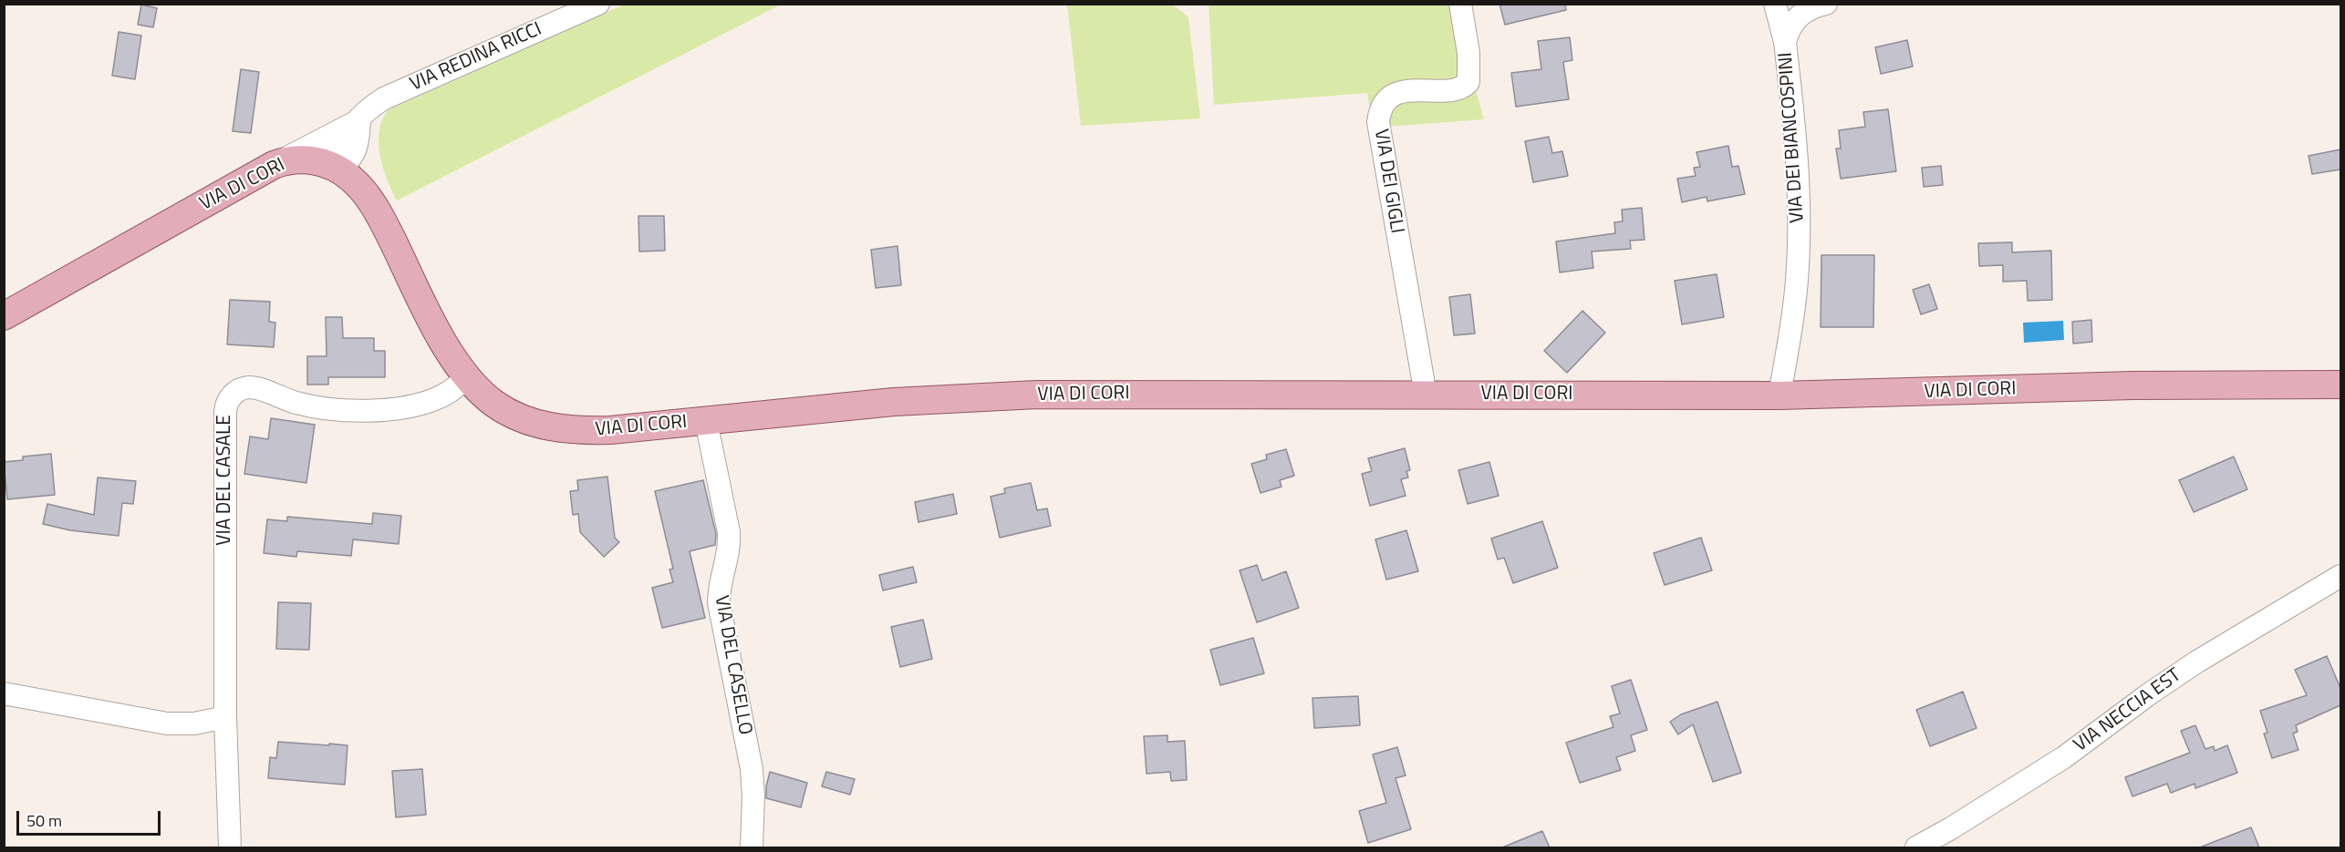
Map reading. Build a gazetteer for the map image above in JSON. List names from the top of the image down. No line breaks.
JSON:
{"streets":{"main road":["VIA DI CORI"],"street":["VIA REDINA RICCI","VIA DEI BIANCOSPINI","VIA DEI GIGLI","VIA DEL CASALE","VIA DEL CASELLO","VIA NECCIA EST"]},"crossings":[["VIA DEI BIANCOSPINI","VIA DI CORI"],["VIA DEI GIGLI","VIA DI CORI"],["VIA DI CORI","VIA DEL CASALE"],["VIA DI CORI","VIA DEL CASELLO"]],"scale_bar":"50 m"}
